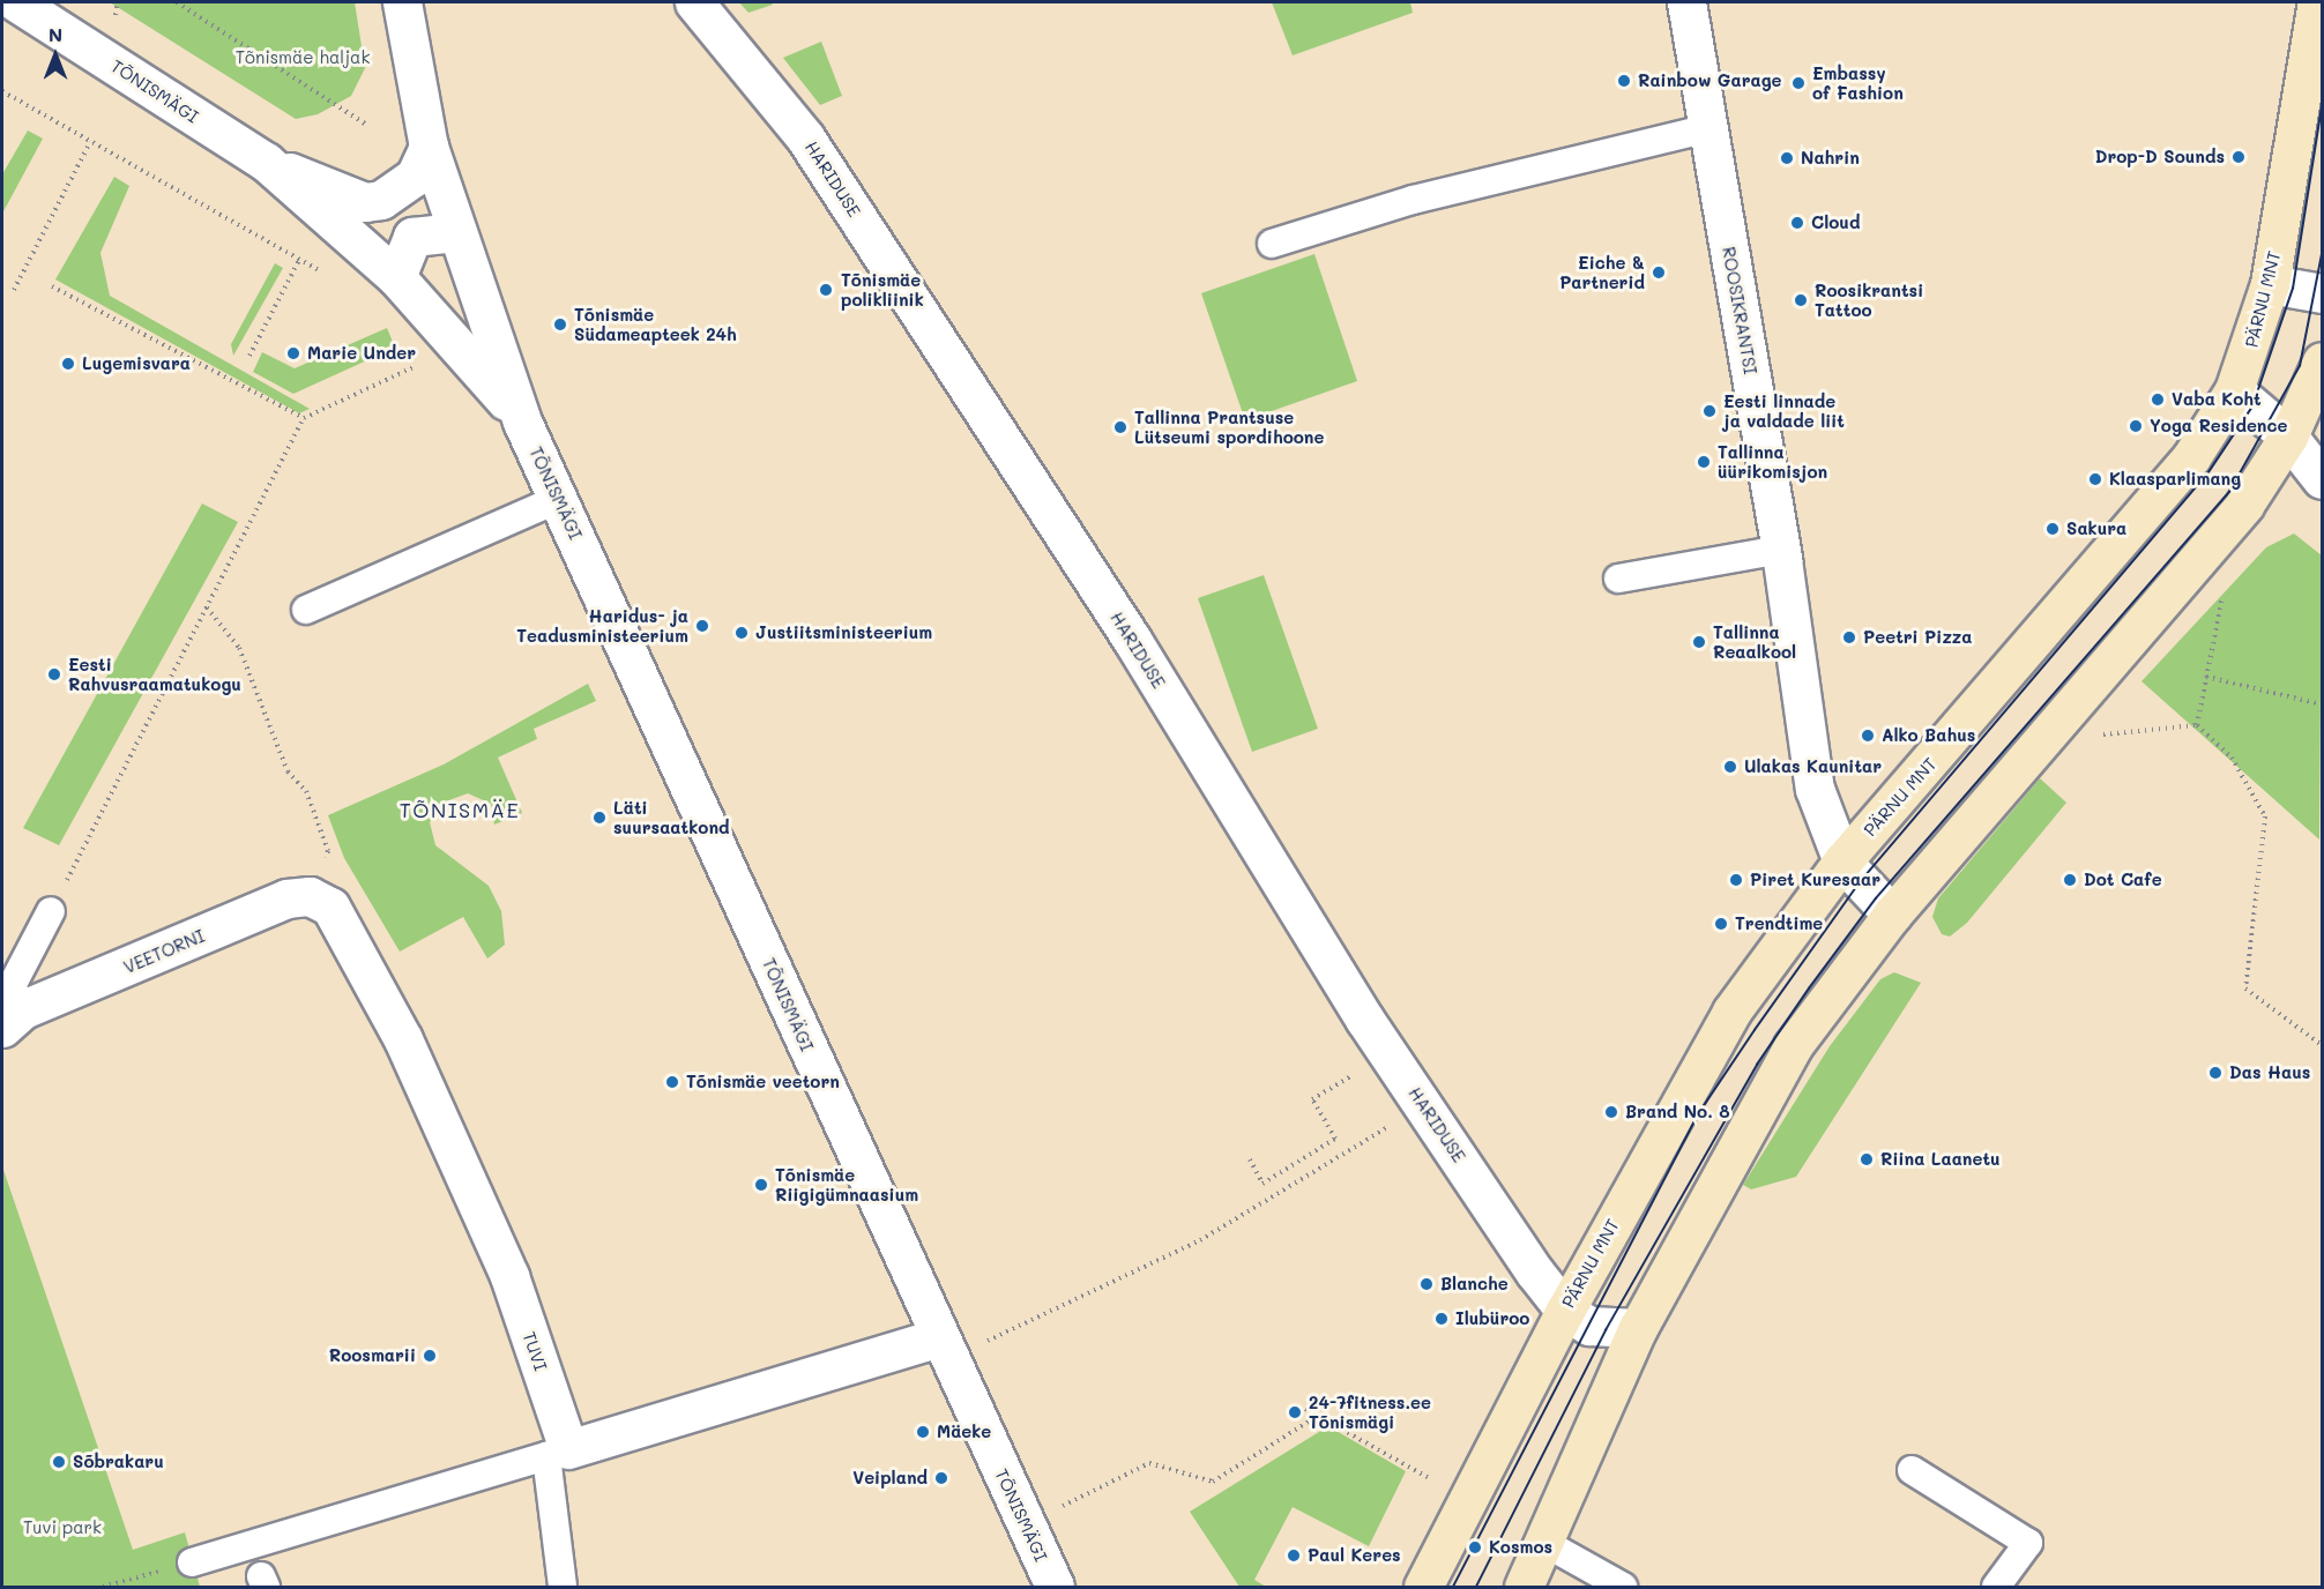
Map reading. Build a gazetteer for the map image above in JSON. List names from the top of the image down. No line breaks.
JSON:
{"streets":{"main road":["PÄRNU MNT"],"street":["TÕNISMÄGI","HARIDUSE","ROOSIKRANTSI","VEETORNI","TUVI"]},"crossings":[["HARIDUSE","PÄRNU MNT"],["PÄRNU MNT","ROOSIKRANTSI"],["VEETORNI","TUVI"]],"districts":["TÕNISMÄE"],"parks":["Tõnismäe haljak","Tuvi park"],"places":["Rainbow Garage","Embassy of Fashion","Drop-D Sounds","Nahrin","Cloud","Eiche & Partnerid","Tõnismäe polikliinik","Roosikrantsi Tattoo","Tõnismäe Südameapteek 24h","Marie Under","Lugemisvara","Vaba Koht","Eesti linnade ja valdade liit","Yoga Residence","Tallinna Prantsuse Lütseumi spordihoone","Tallinna üürikomisjon","Klaasparlimang","Sakura","Haridus- ja Teadusministeerium","Justiitsministeerium","Peetri Pizza","Tallinna Reaalkool","Eesti Rahvusraamatukogu","Alko Bahus","Ulakas Kaunitar","Läti suursaatkond","Piret Kuresaar","Dot Cafe","Trendtime","Das Haus","Tõnismäe veetorn","Brand No. 8","Riina Laanetu","Tõnismäe Riigigümnaasium","Blanche","Ilubüroo","Roosmarii","24-7fitness.ee Tõnismägi","Mäeke","Sõbrakaru","Veipland","Kosmos","Paul Keres"],"north":"top"}
